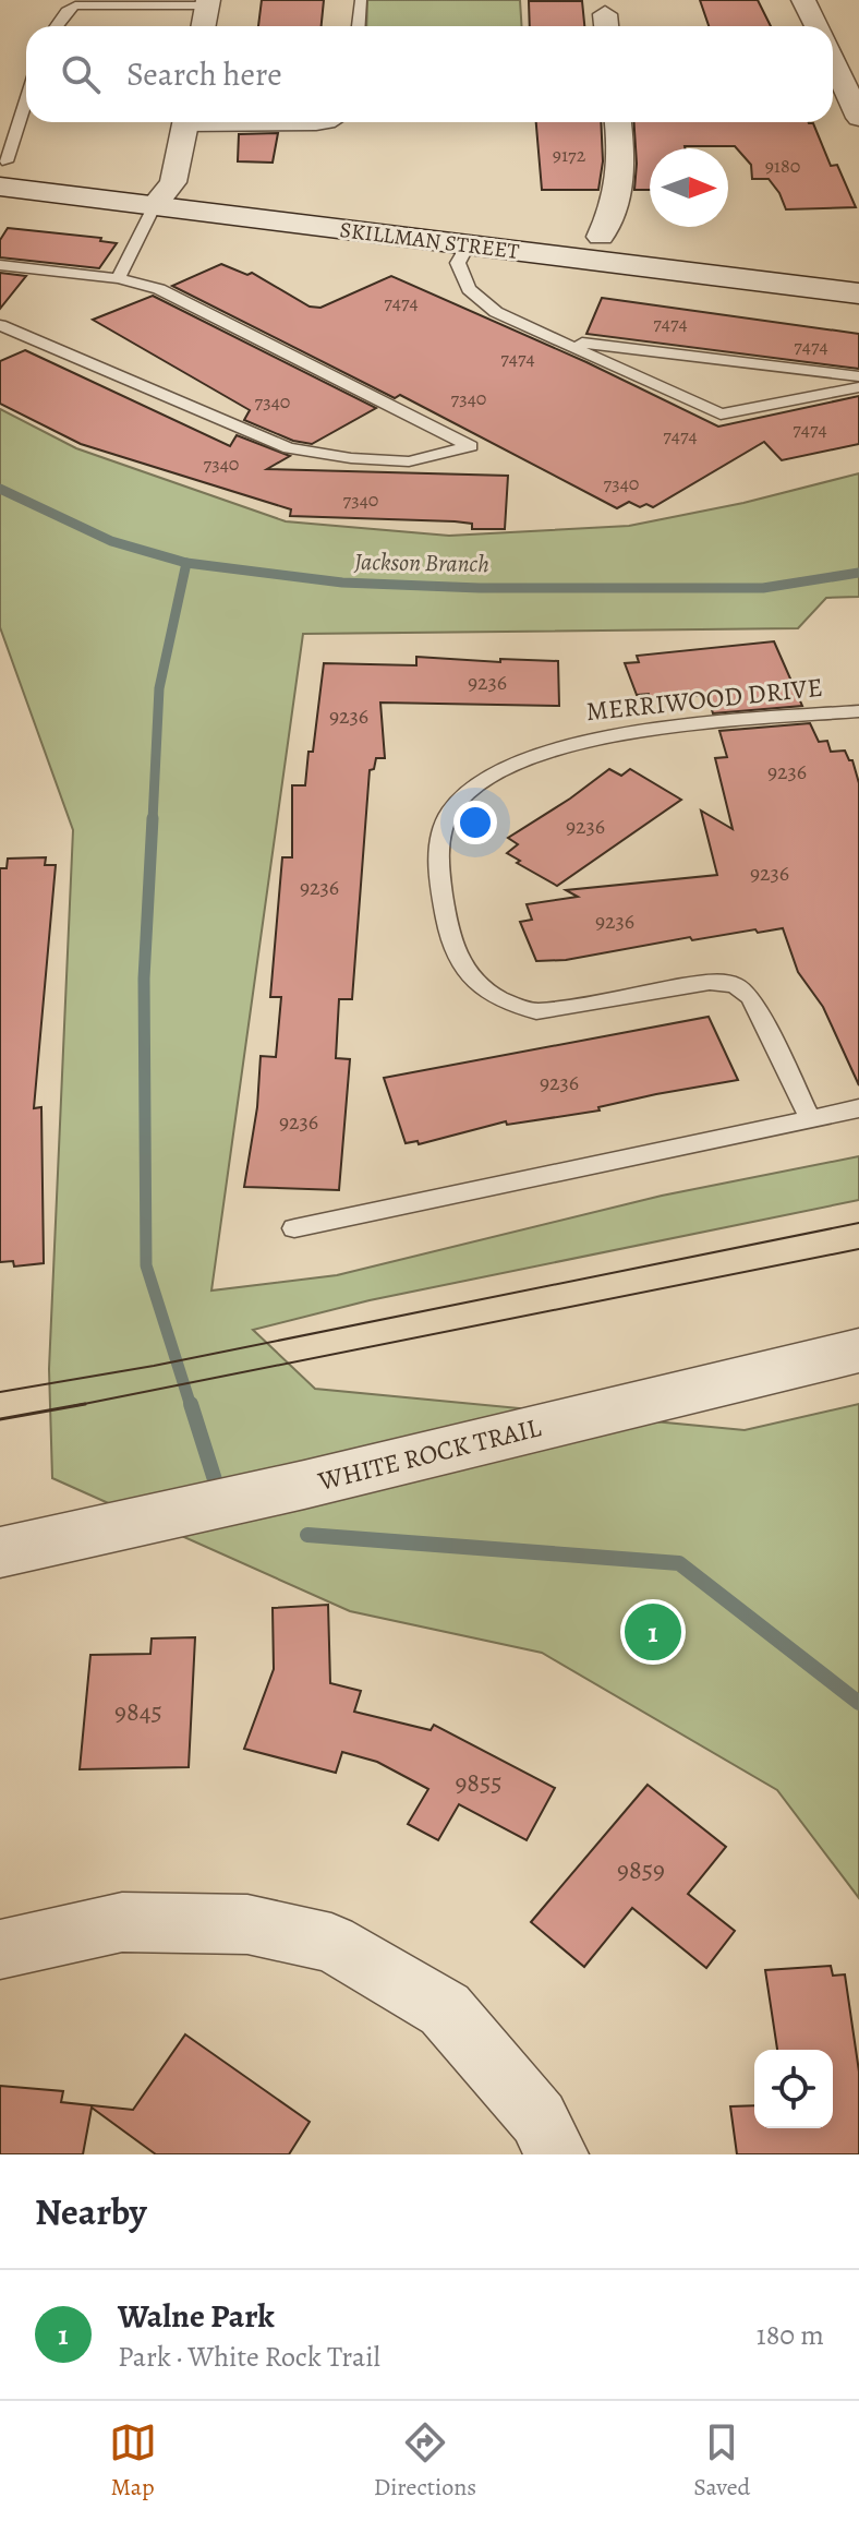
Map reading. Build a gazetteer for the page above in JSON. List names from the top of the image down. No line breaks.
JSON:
{"streets":{"main road":["SKILLMAN STREET","WHITE ROCK TRAIL"],"lane":["MERRIWOOD DRIVE"]},"water":["Jackson Branch"],"house_numbers":["9172","9180","7474","7474","7474","7474","7340","7340","7474","7474","7340","7340","7340","9236","9236","9236","9236","9236","9236","9236","9236","9236","9845","9855","9859"],"north":"right","page":{"search":"Search here","pins":"1","heading":"Nearby","list":[{"mark":"1","name":"Walne Park","note":"Park · White Rock Trail","value":"180 m"}],"nav":["Map","Directions","Saved"]}}
